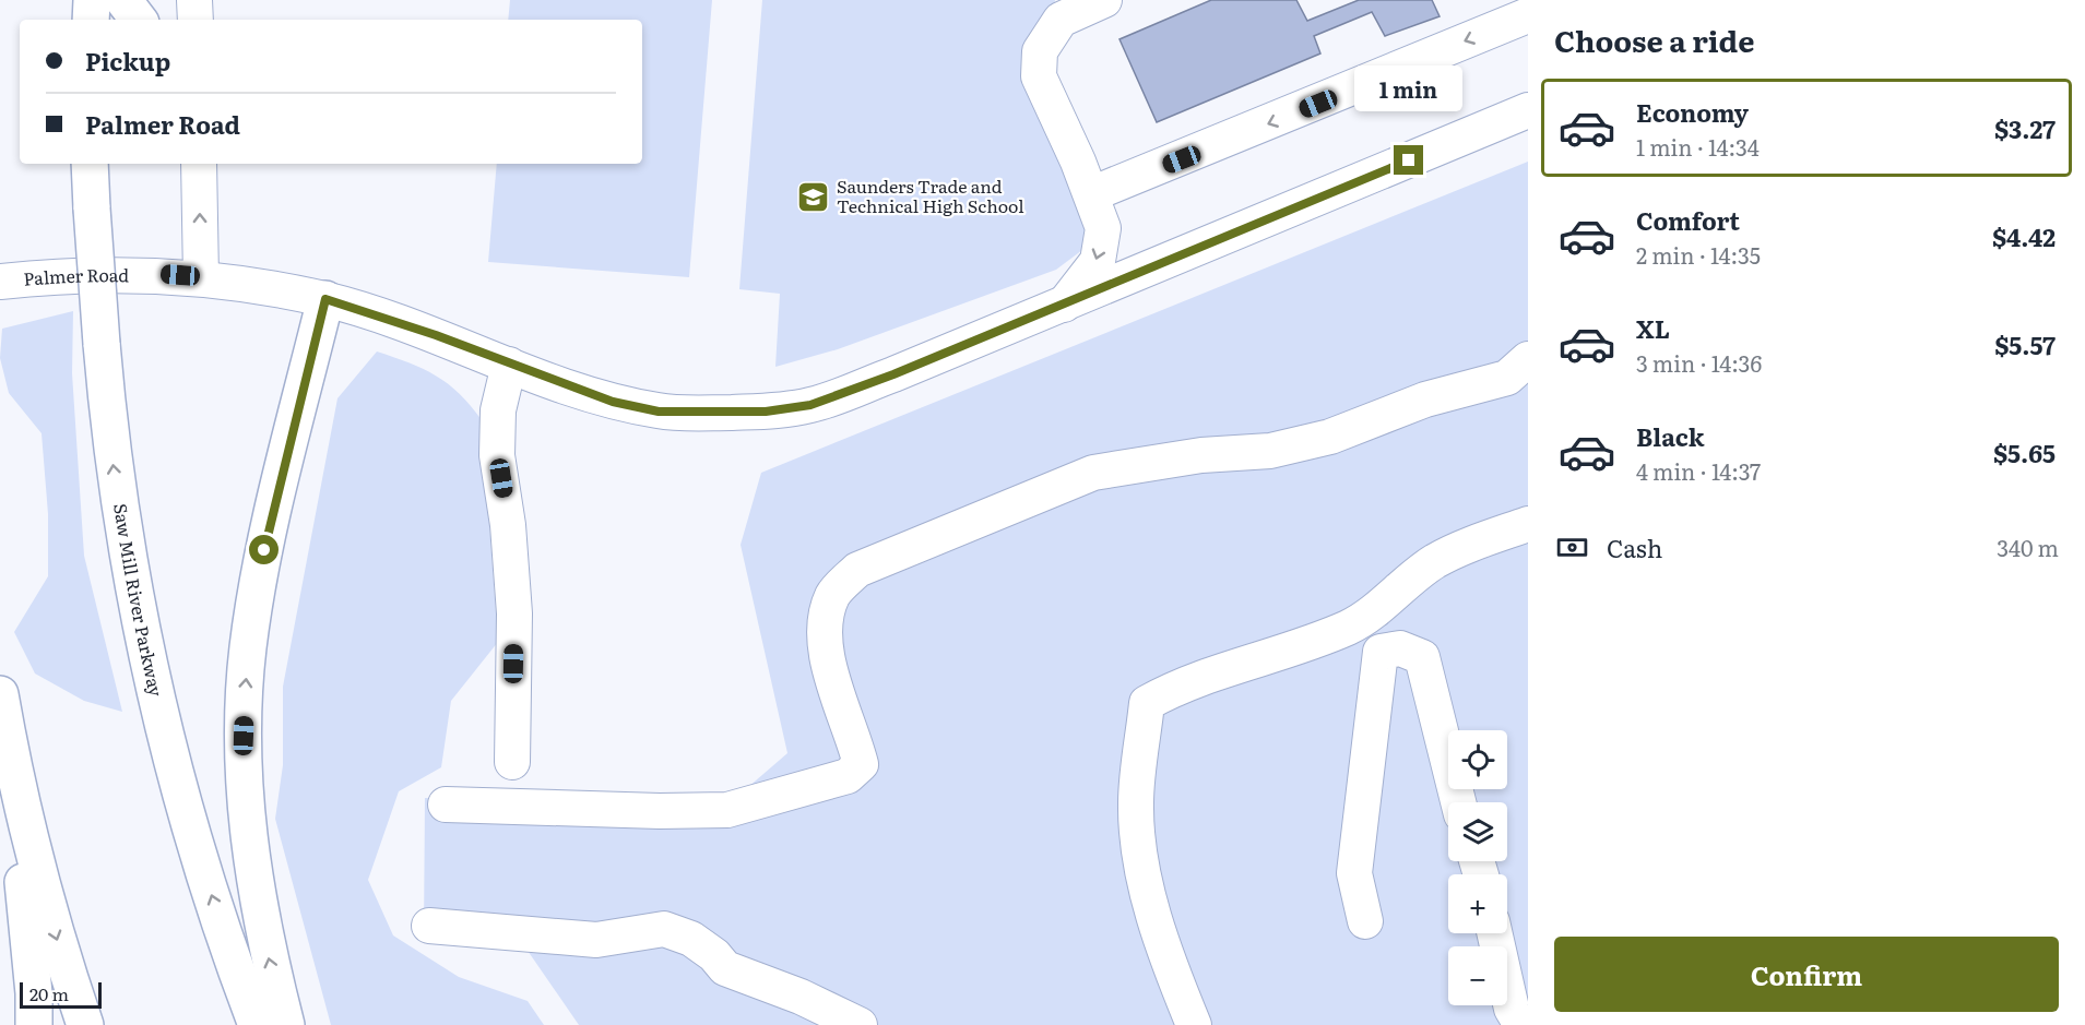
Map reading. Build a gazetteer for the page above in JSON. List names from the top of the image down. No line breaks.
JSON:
{"streets":{"highway":["Saw Mill River Parkway"],"street":["Palmer Road"]},"places":{"school or university":["Saunders Trade and Technical High School"]},"scale_bar":"20 m","page":{"heading":"Choose a ride","banner":["Pickup","Palmer Road"],"bubble":"1 min","list":[{"name":"Economy","note":"1 min · 14:34","value":"$3.27"},{"name":"Comfort","note":"2 min · 14:35","value":"$4.42"},{"name":"XL","note":"3 min · 14:36","value":"$5.57"},{"name":"Black","note":"4 min · 14:37","value":"$5.65"}],"pay":["Cash","340 m"],"map_buttons":["+","−"],"buttons":"Confirm","scale":"20 m"}}
